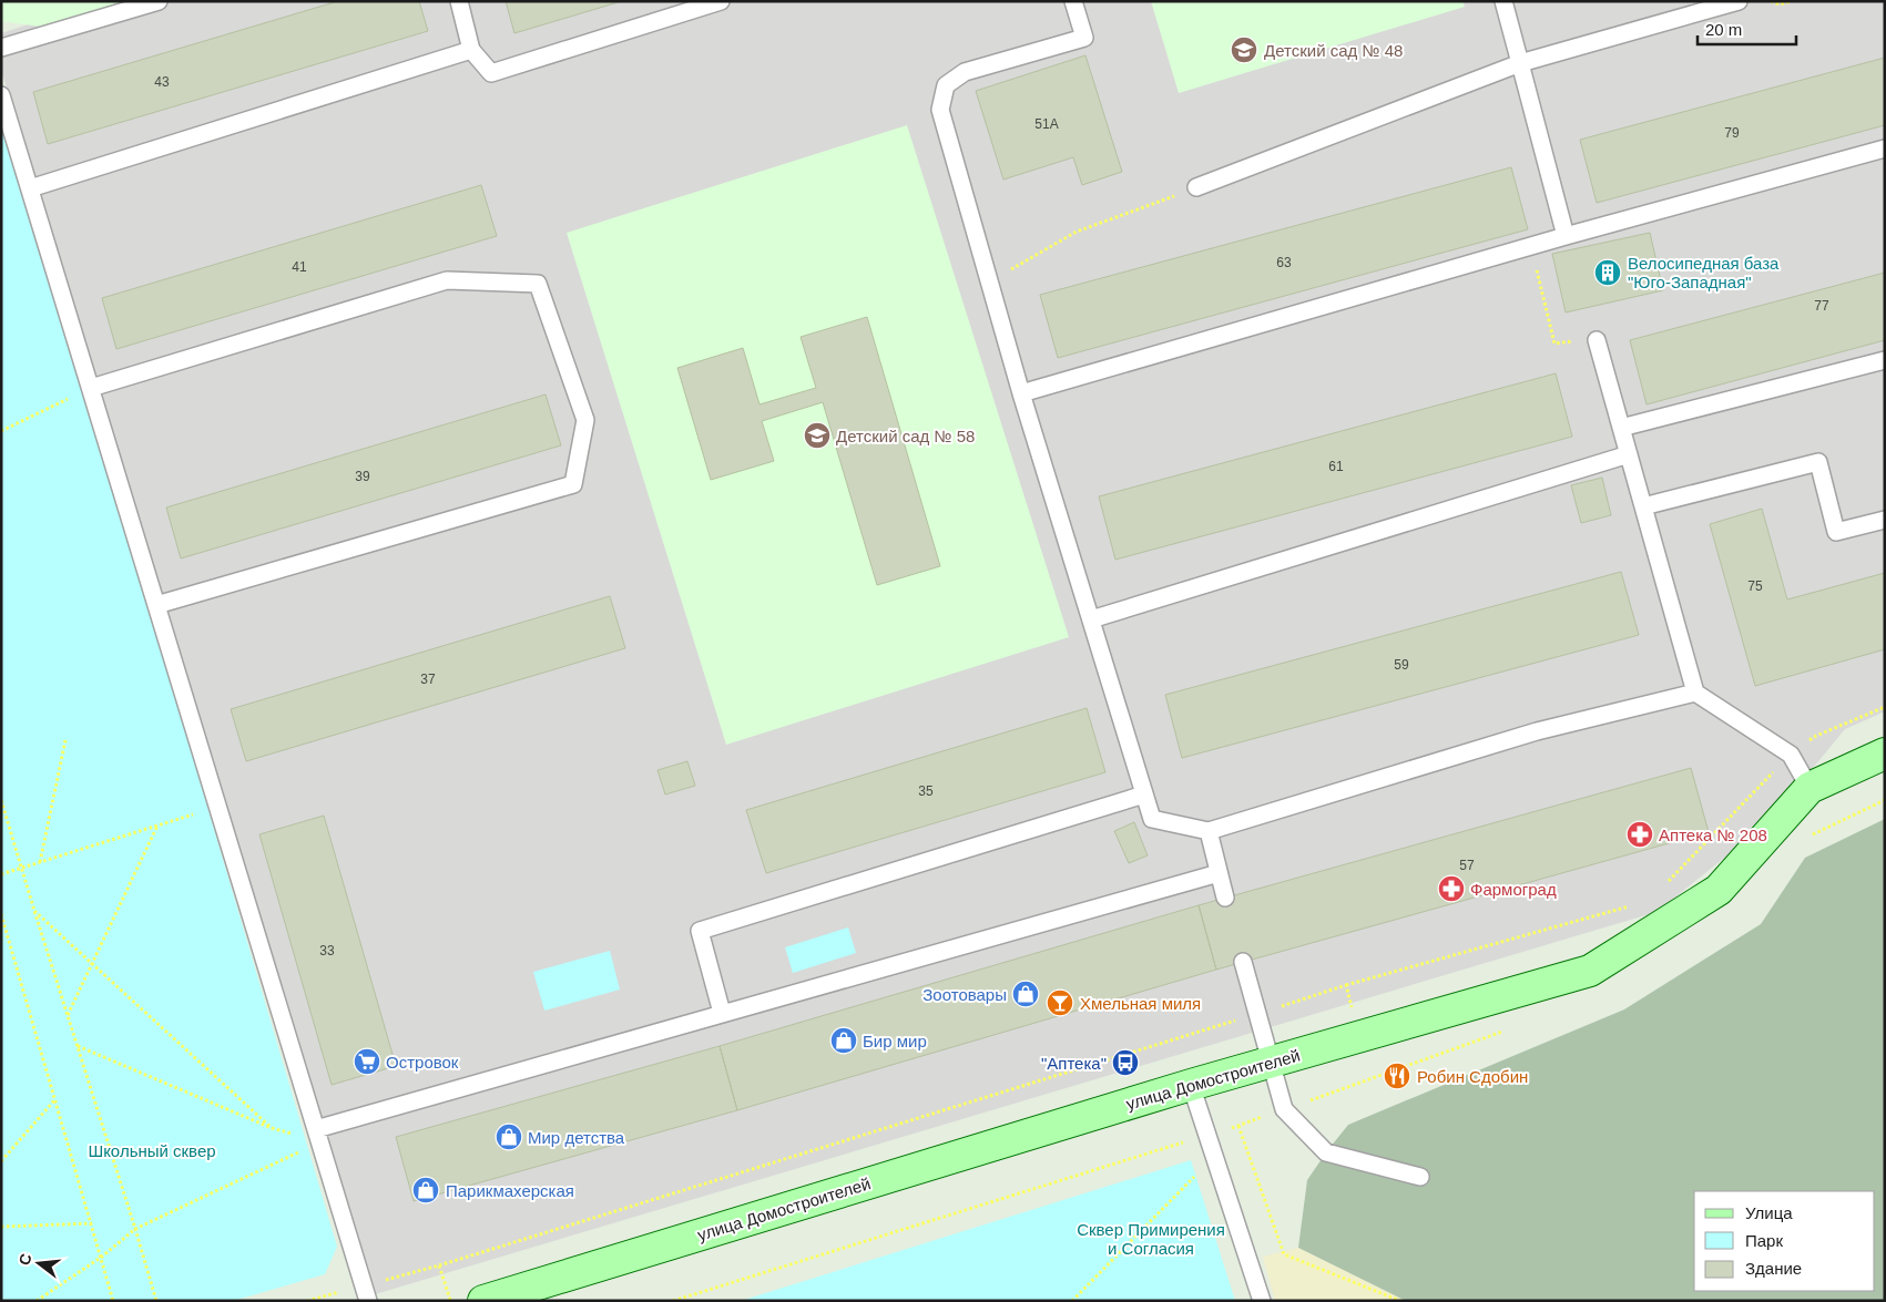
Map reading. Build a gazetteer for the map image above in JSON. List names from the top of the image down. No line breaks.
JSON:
{"streets":{"street":["улица Домостроителей"]},"parks":["Школьный сквер","Сквер Примирения и Согласия"],"places":{"school or university":["Детский сад № 48","Детский сад № 58"],"building":["Велосипедная база \"Юго-Западная\""],"pharmacy":["Аптека № 208","Фармоград"],"shop":["Зоотовары","Бир мир","Мир детства","Парикмахерская"],"bar":["Хмельная миля"],"supermarket":["Островок"],"bus stop":["\"Аптека\""],"restaurant":["Робин Сдобин"]},"house_numbers":["43","51А","79","63","41","77","61","39","75","59","37","35","57","33"],"legend":["Улица","Парк","Здание"],"scale_bar":"20 m","north":"left"}
